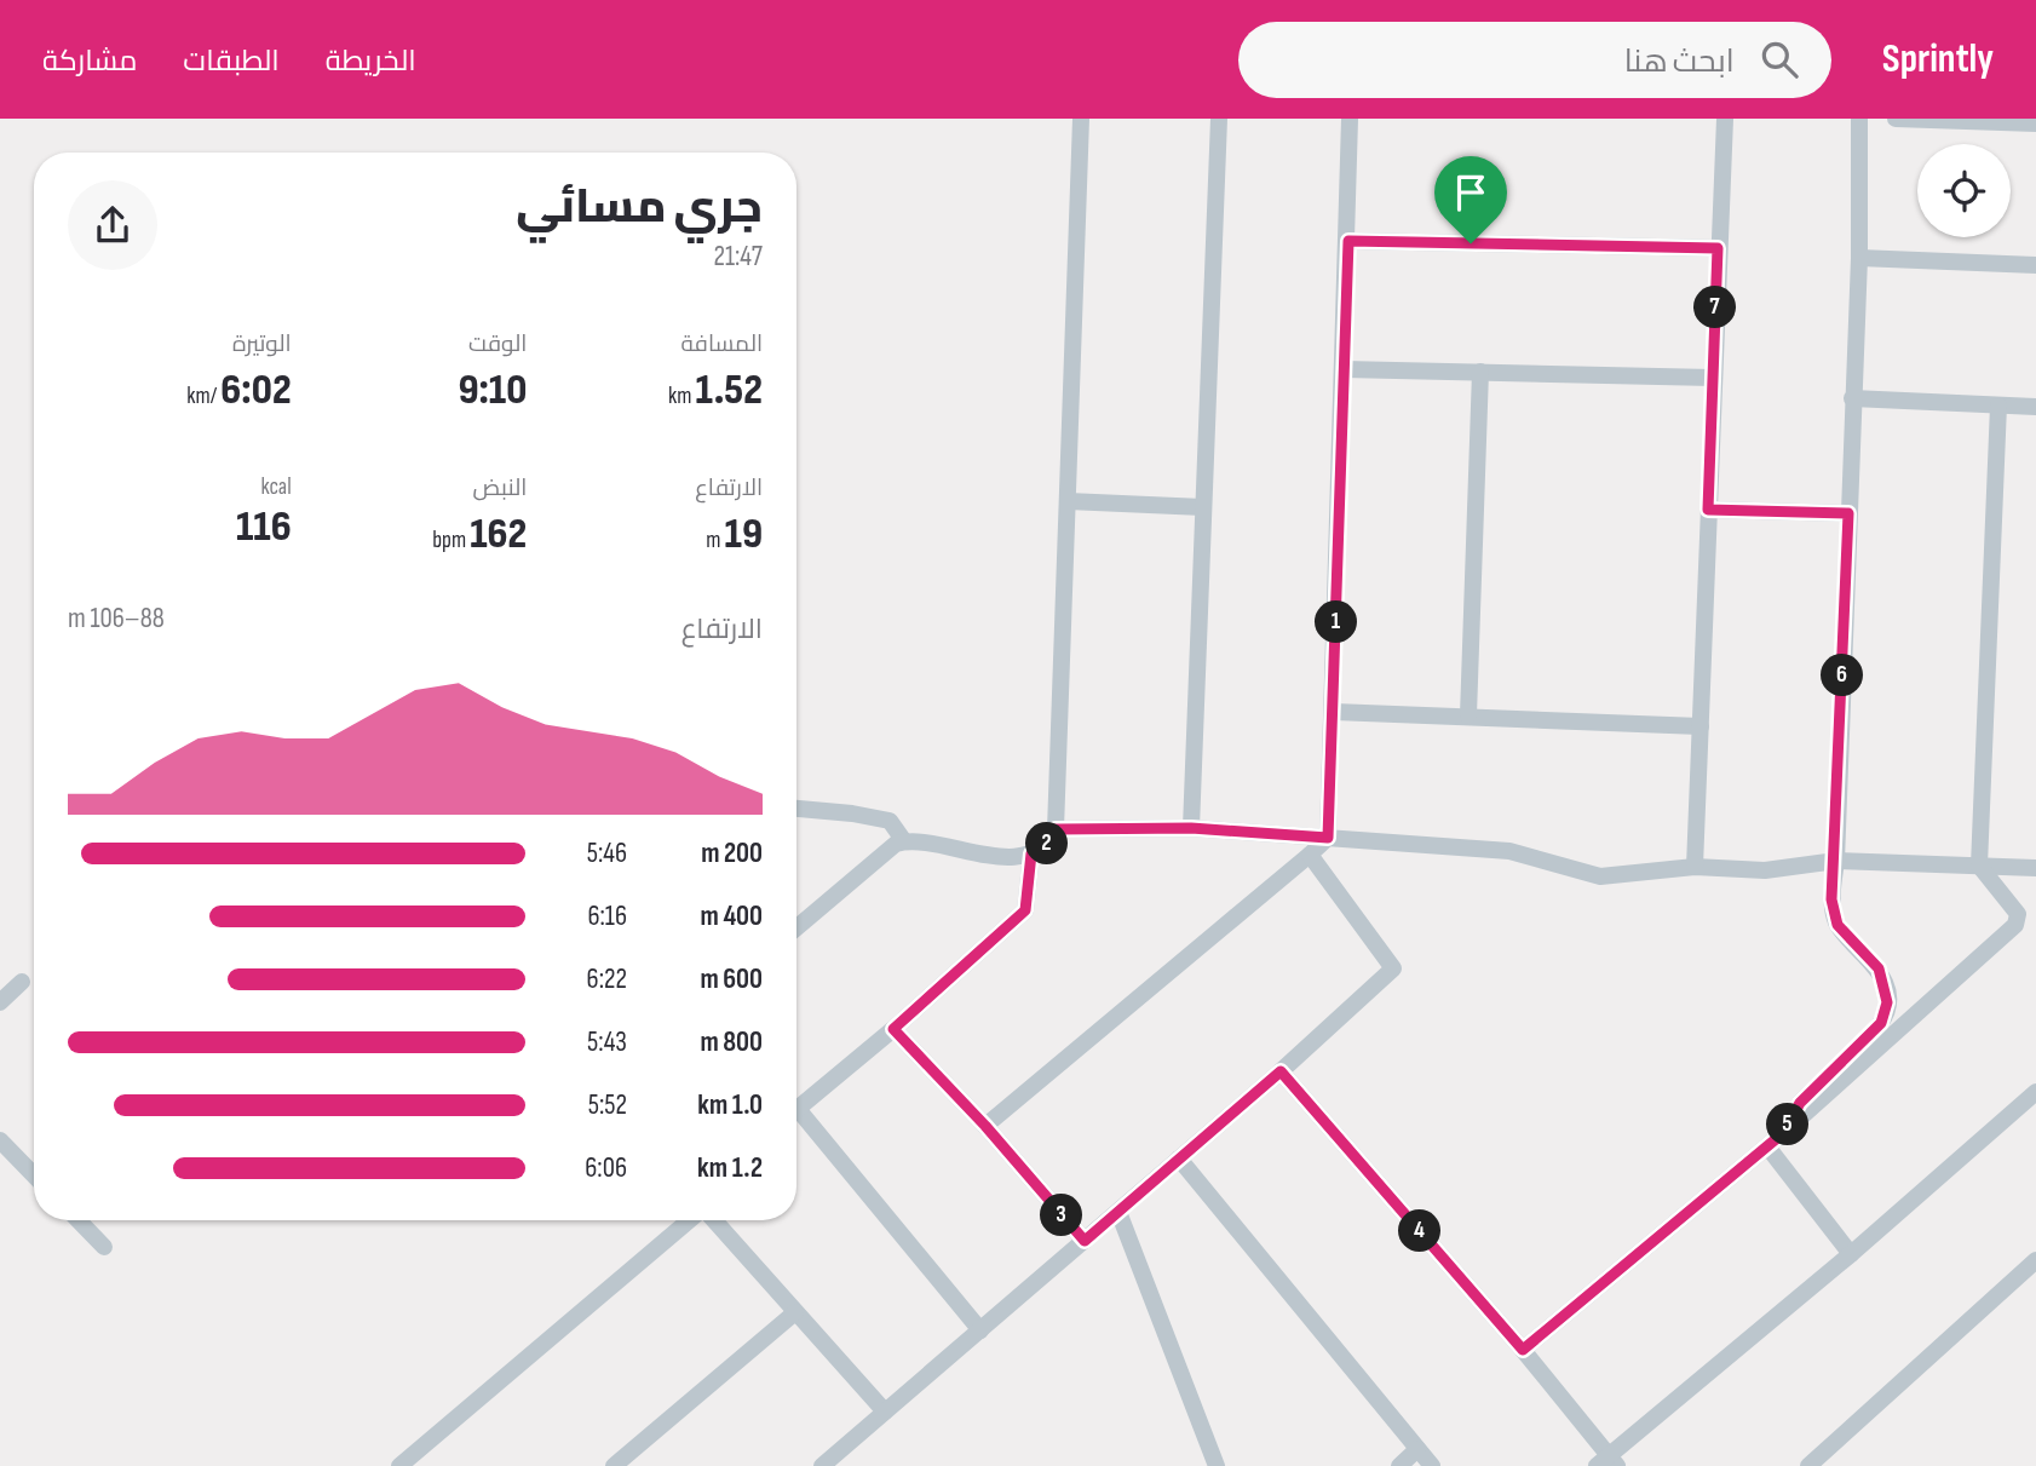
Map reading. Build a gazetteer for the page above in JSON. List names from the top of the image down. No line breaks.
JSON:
{"page":{"header":"Sprintly","search":"ابحث هنا","nav":["الخريطة","الطبقات","مشاركة"],"heading":["جري مسائي","21:47"],"pins":["7","1","6","2","5","3","4"],"stats":[["المسافة","1.52 km"],["الوقت","9:10"],["الوتيرة","6:02 /km"],["الارتفاع","19 m"],["النبض","162 bpm"],["kcal","116"]],"chart":["الارتفاع","88–106 m"],"list":[{"name":"200 m","note":"5:46"},{"name":"400 m","note":"6:16"},{"name":"600 m","note":"6:22"},{"name":"800 m","note":"5:43"},{"name":"1.0 km","note":"5:52"},{"name":"1.2 km","note":"6:06"}]}}
